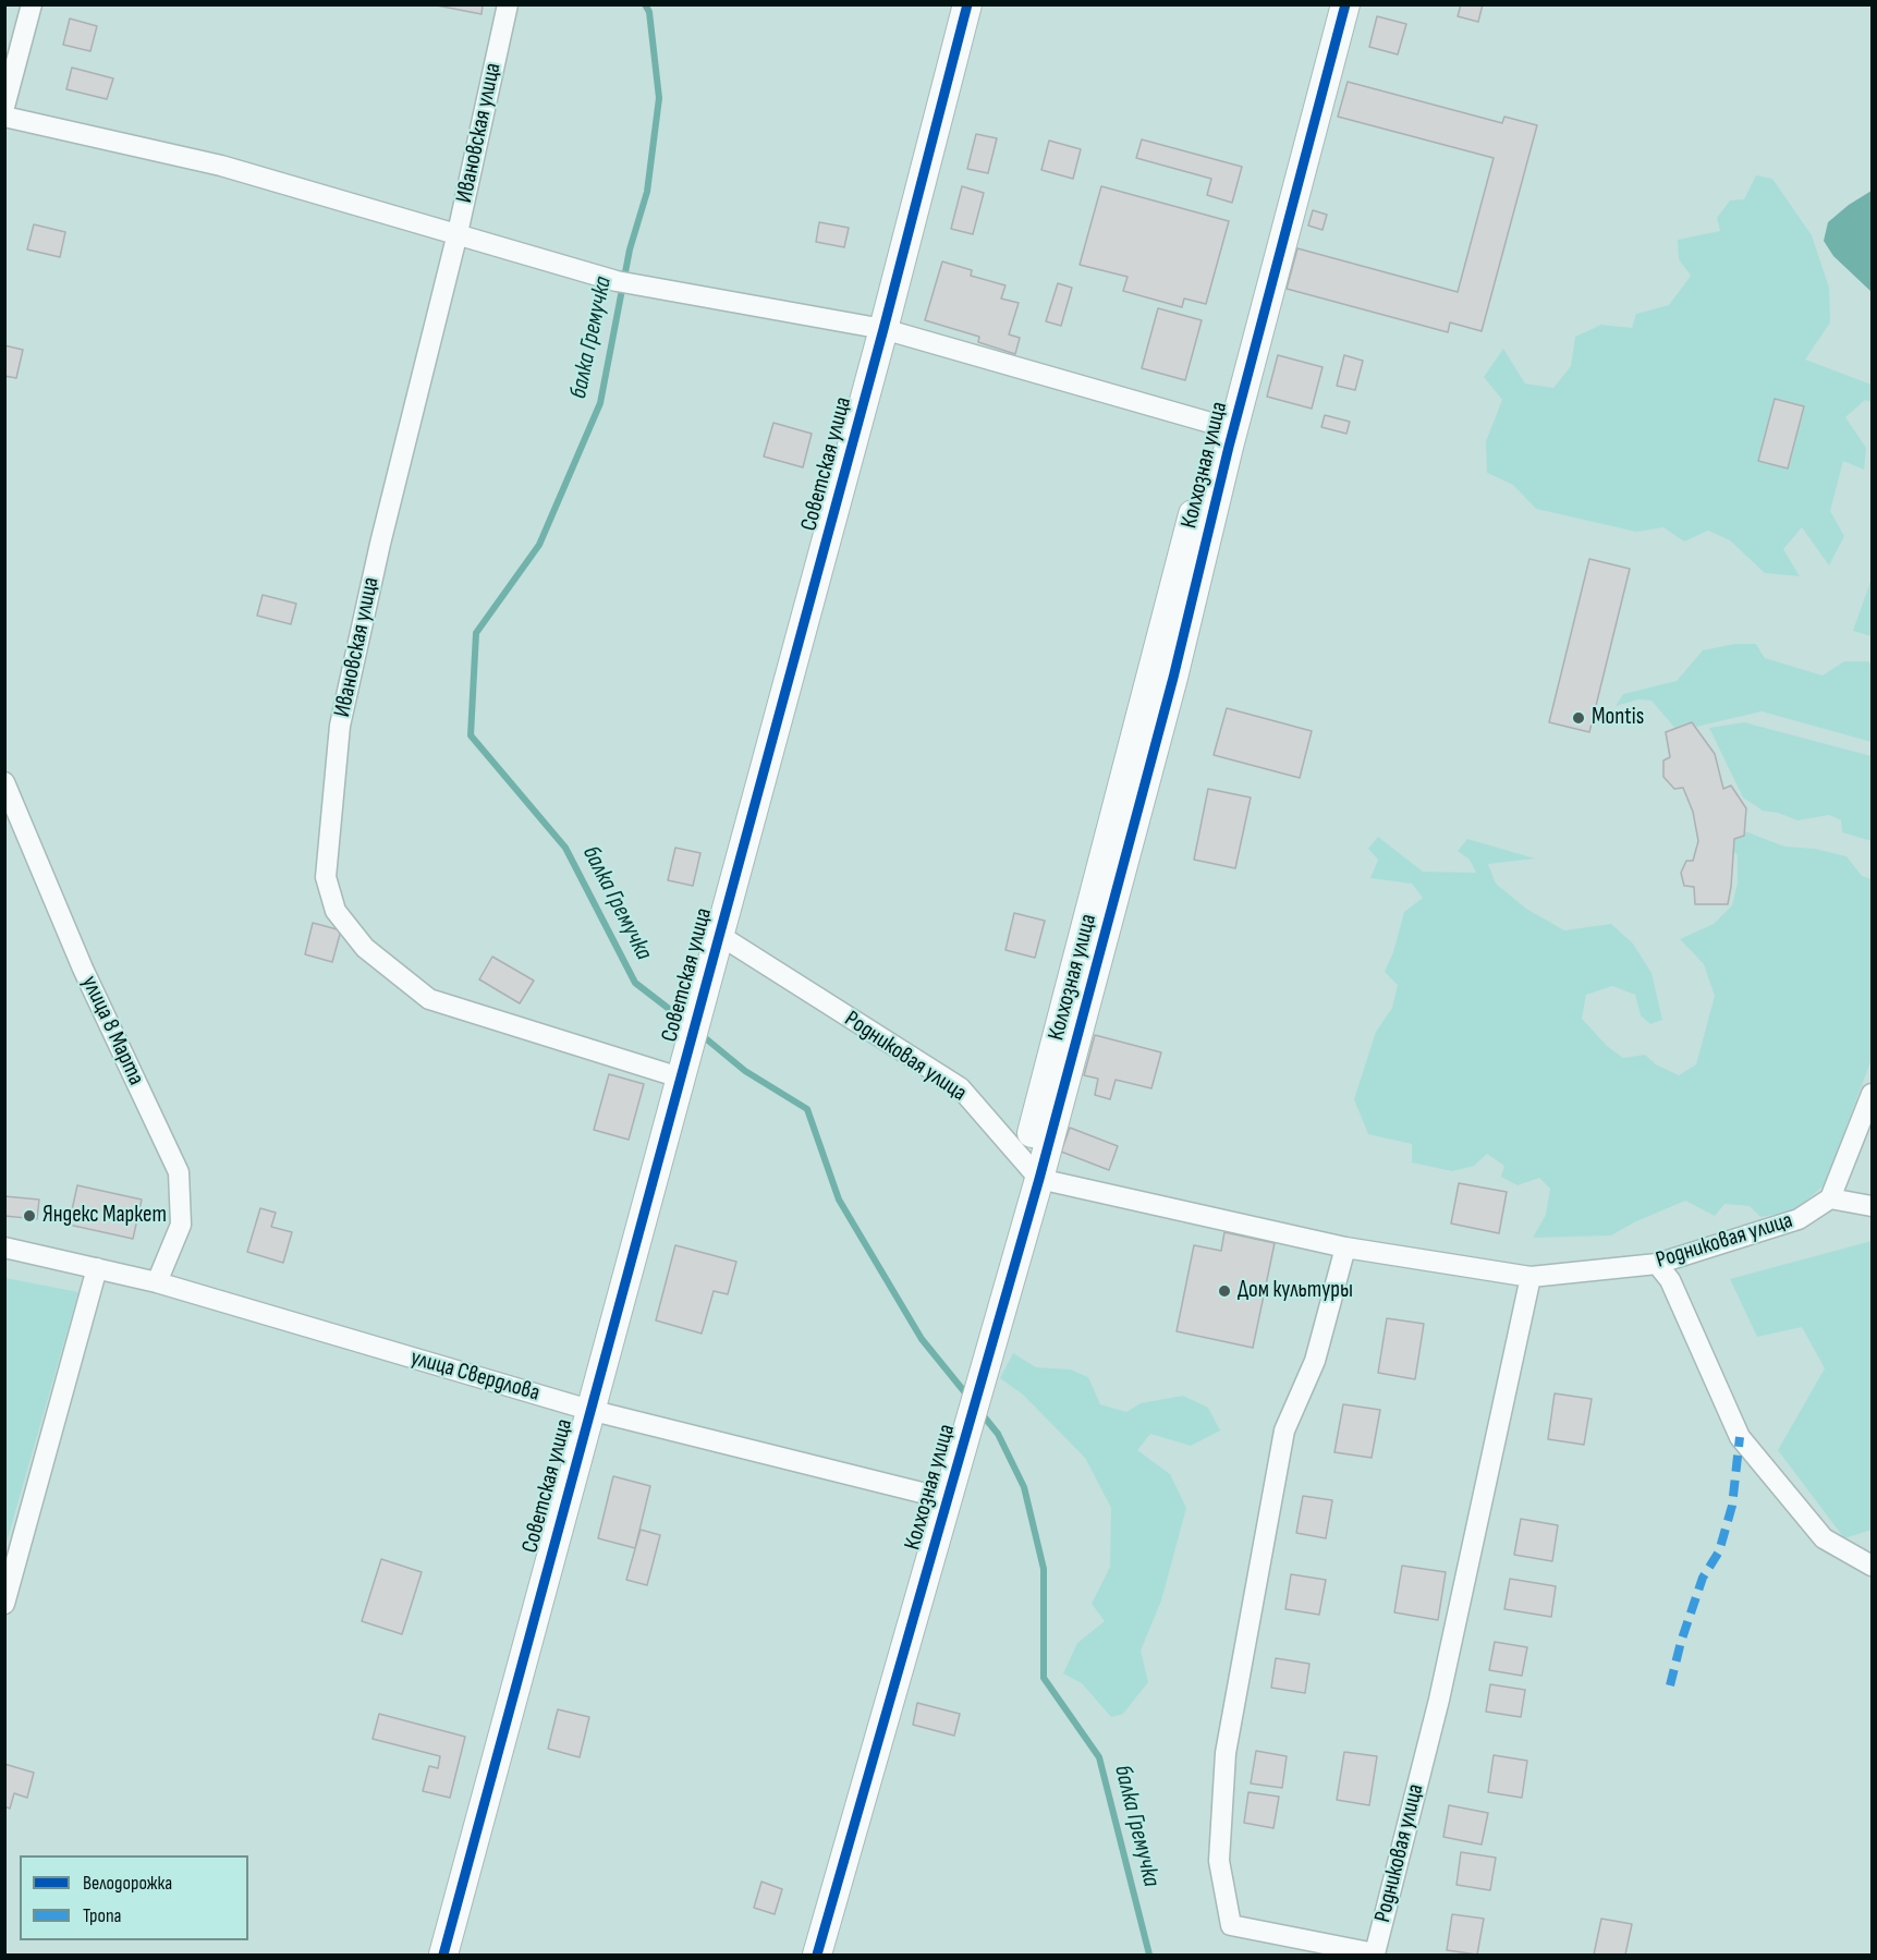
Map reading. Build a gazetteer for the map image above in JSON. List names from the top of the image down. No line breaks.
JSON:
{"streets":{"street":["Ивановская улица","Советская улица","Колхозная улица","улица 8 Марта","Родниковая улица","улица Свердлова"]},"crossings":[["Ивановская улица","Советская улица"],["Советская улица","Родниковая улица"],["Советская улица","улица Свердлова"],["Колхозная улица","Родниковая улица"],["Колхозная улица","улица Свердлова"],["улица 8 Марта","улица Свердлова"]],"water":["балка Гремучка"],"places":["Montis","Яндекс Маркет","Дом культуры"],"legend":["Велодорожка","Тропа"]}
